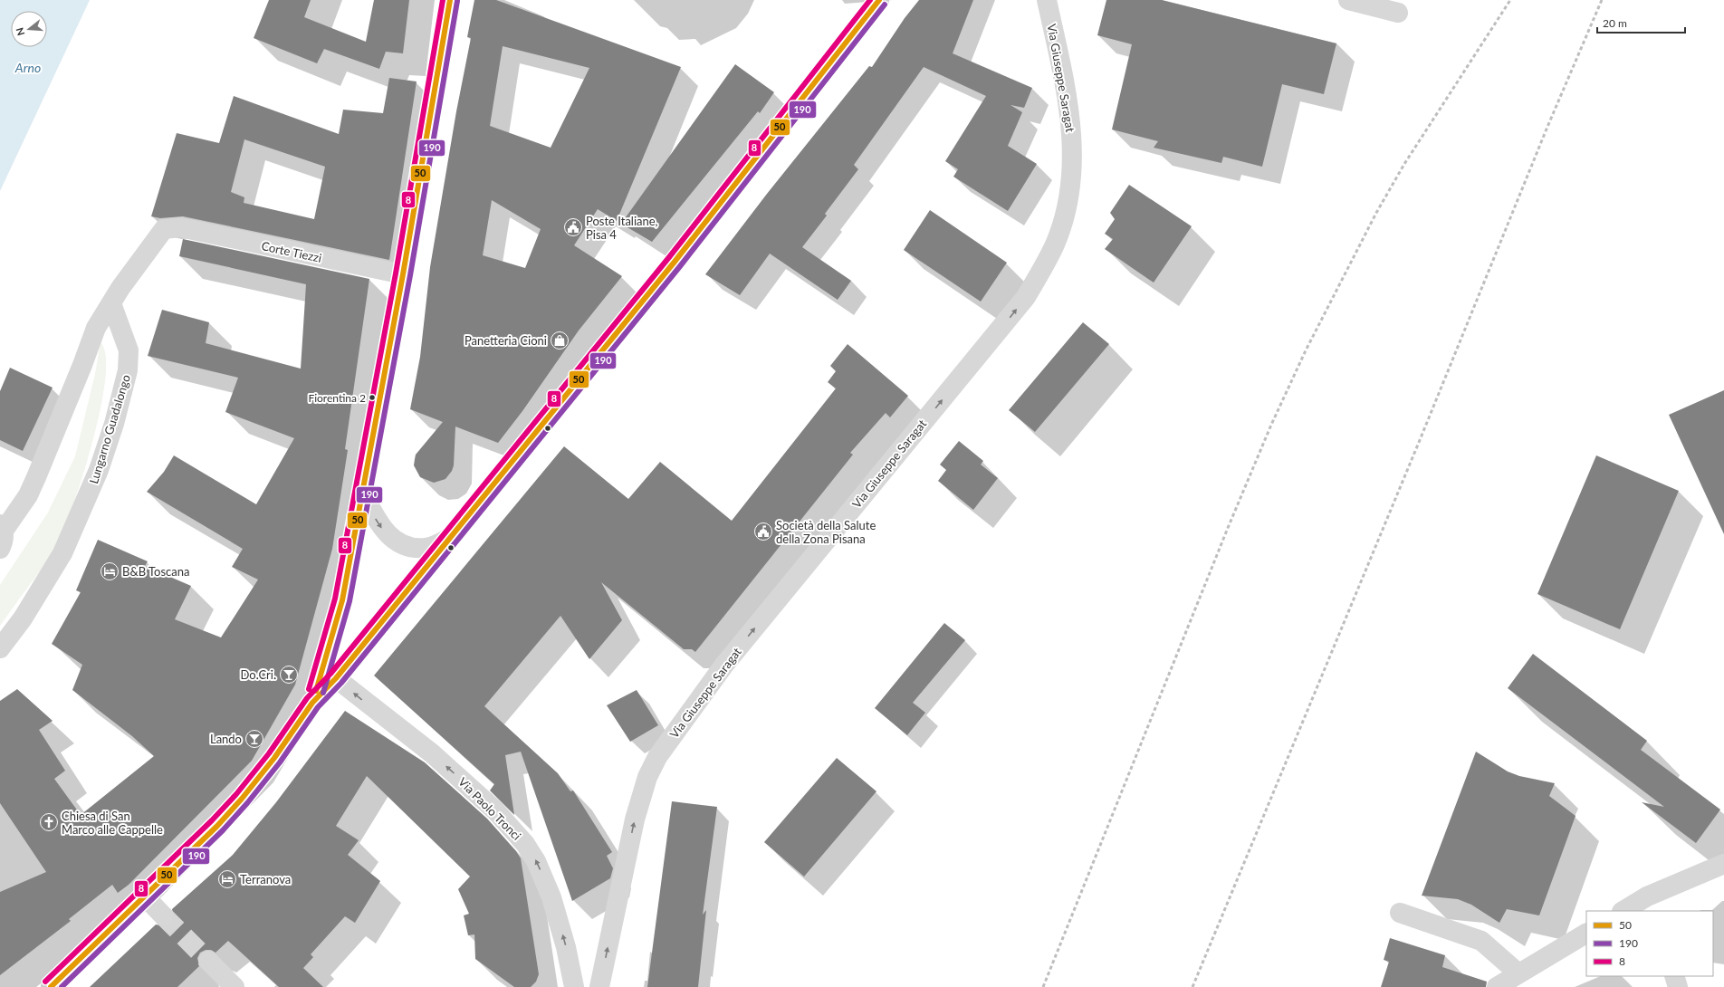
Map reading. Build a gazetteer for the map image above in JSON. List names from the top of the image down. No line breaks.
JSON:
{"streets":{"street":["Via Giuseppe Saragat","Corte Tiezzi","Lungarno Guadalongo","Via Paolo Tronci"]},"crossings":[["Corte Tiezzi","Lungarno Guadalongo"]],"one_way":["Via Giuseppe Saragat","Via Paolo Tronci"],"water":["Arno"],"places":{"public building":["Poste Italiane, Pisa 4","Società della Salute della Zona Pisana"],"shop":["Panetteria Cioni"],"other":["Fiorentina 2"],"hotel":["B&B Toscana","Terranova"],"bar":["Do.Cri.","Lando"],"church":["Chiesa di San Marco alle Cappelle"]},"lines":["transit line 50","transit line 8","transit line 190"],"legend":["50","190","8"],"scale_bar":"20 m","north":"left"}
